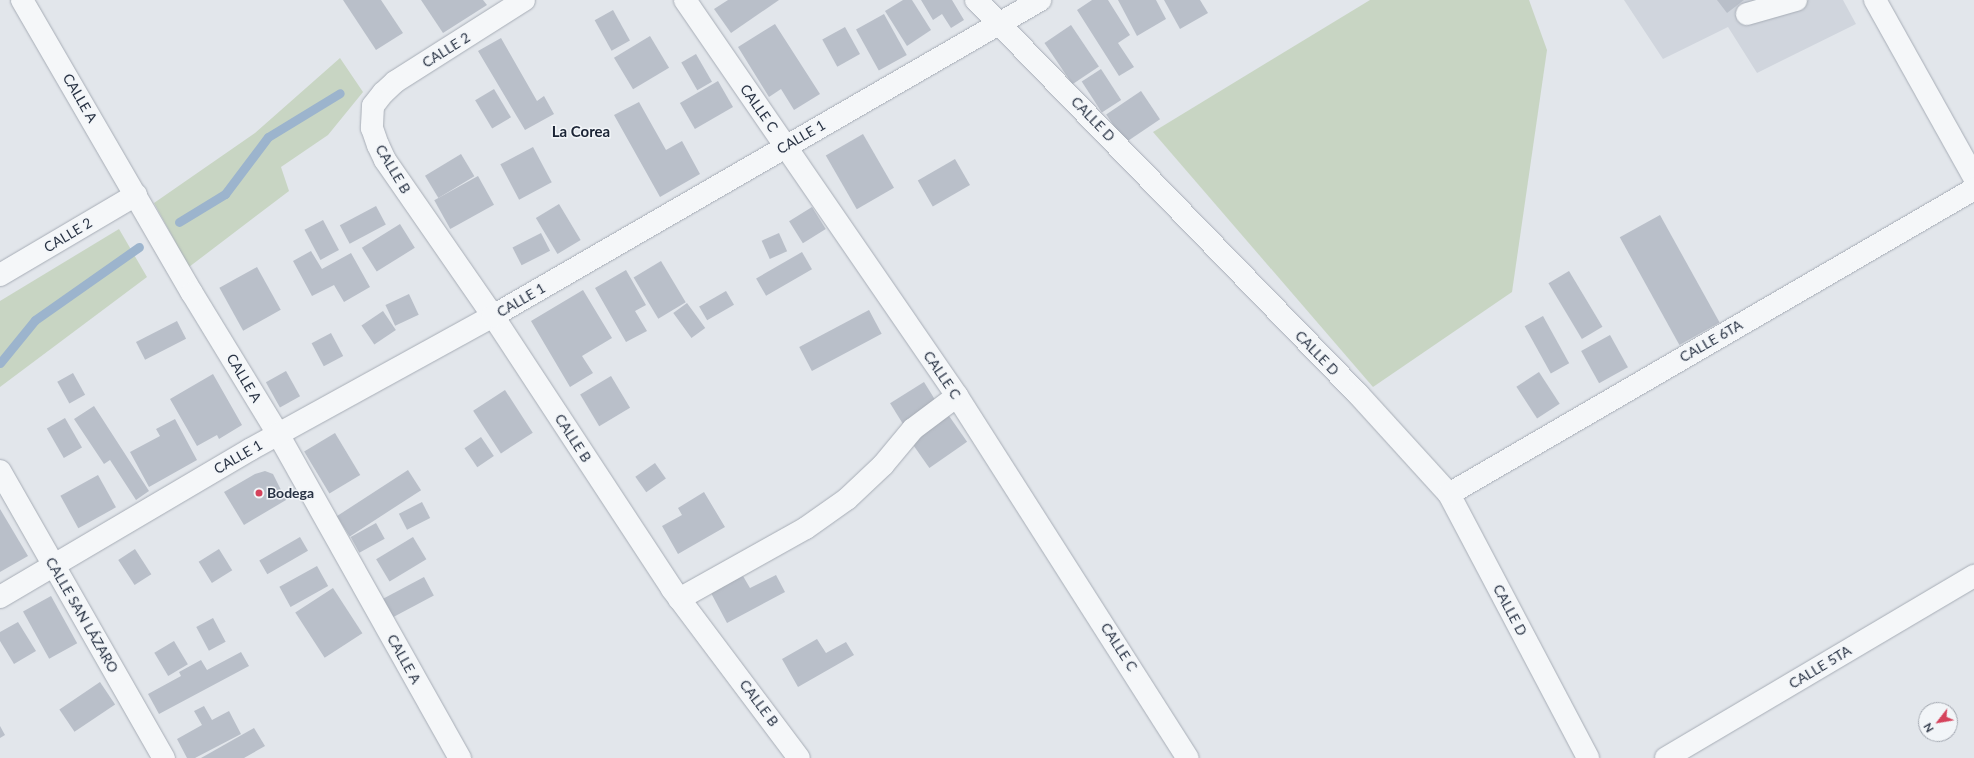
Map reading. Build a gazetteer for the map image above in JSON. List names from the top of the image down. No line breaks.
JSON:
{"streets":{"street":["CALLE 2","CALLE A","CALLE C","CALLE D","CALLE 1","CALLE B","CALLE 6TA","CALLE SAN LÁZARO","CALLE 5TA"]},"crossings":[["CALLE 2","CALLE A"],["CALLE 2","CALLE B"],["CALLE A","CALLE 1"],["CALLE C","CALLE 1"],["CALLE D","CALLE 1"],["CALLE D","CALLE 6TA"],["CALLE 1","CALLE B"],["CALLE 1","CALLE SAN LÁZARO"]],"districts":["La Corea"],"places":["Bodega"],"north":"bottom left"}
